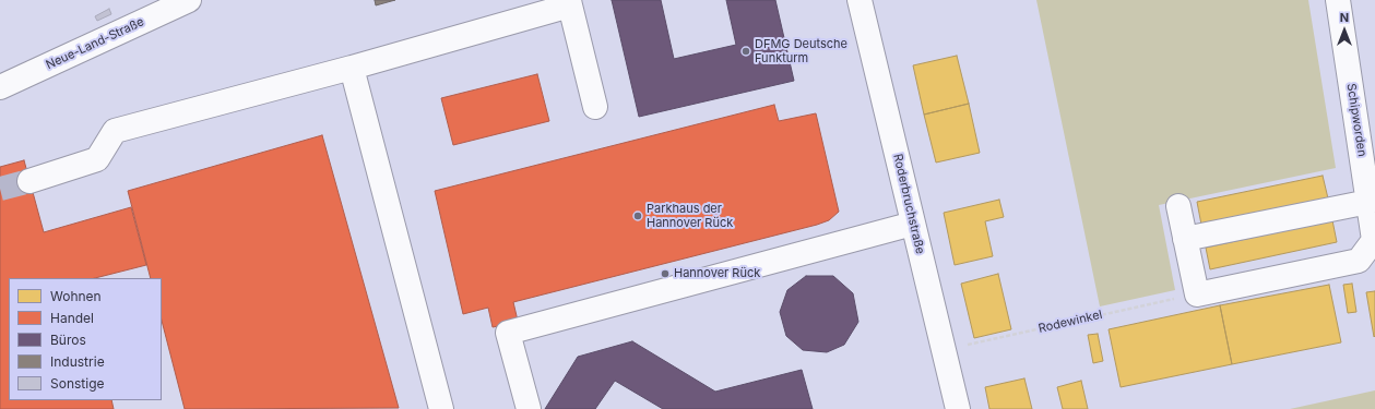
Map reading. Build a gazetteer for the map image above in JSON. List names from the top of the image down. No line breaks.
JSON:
{"streets":{"street":["Neue-Land-Straße","Schipworden","Roderbruchstraße"],"path":["Rodewinkel"]},"crossings":[["Roderbruchstraße","Rodewinkel"]],"places":["DFMG Deutsche Funkturm","Parkhaus der Hannover Rück","Hannover Rück"],"legend":["Wohnen","Handel","Büros","Industrie","Sonstige"],"north":"top"}
